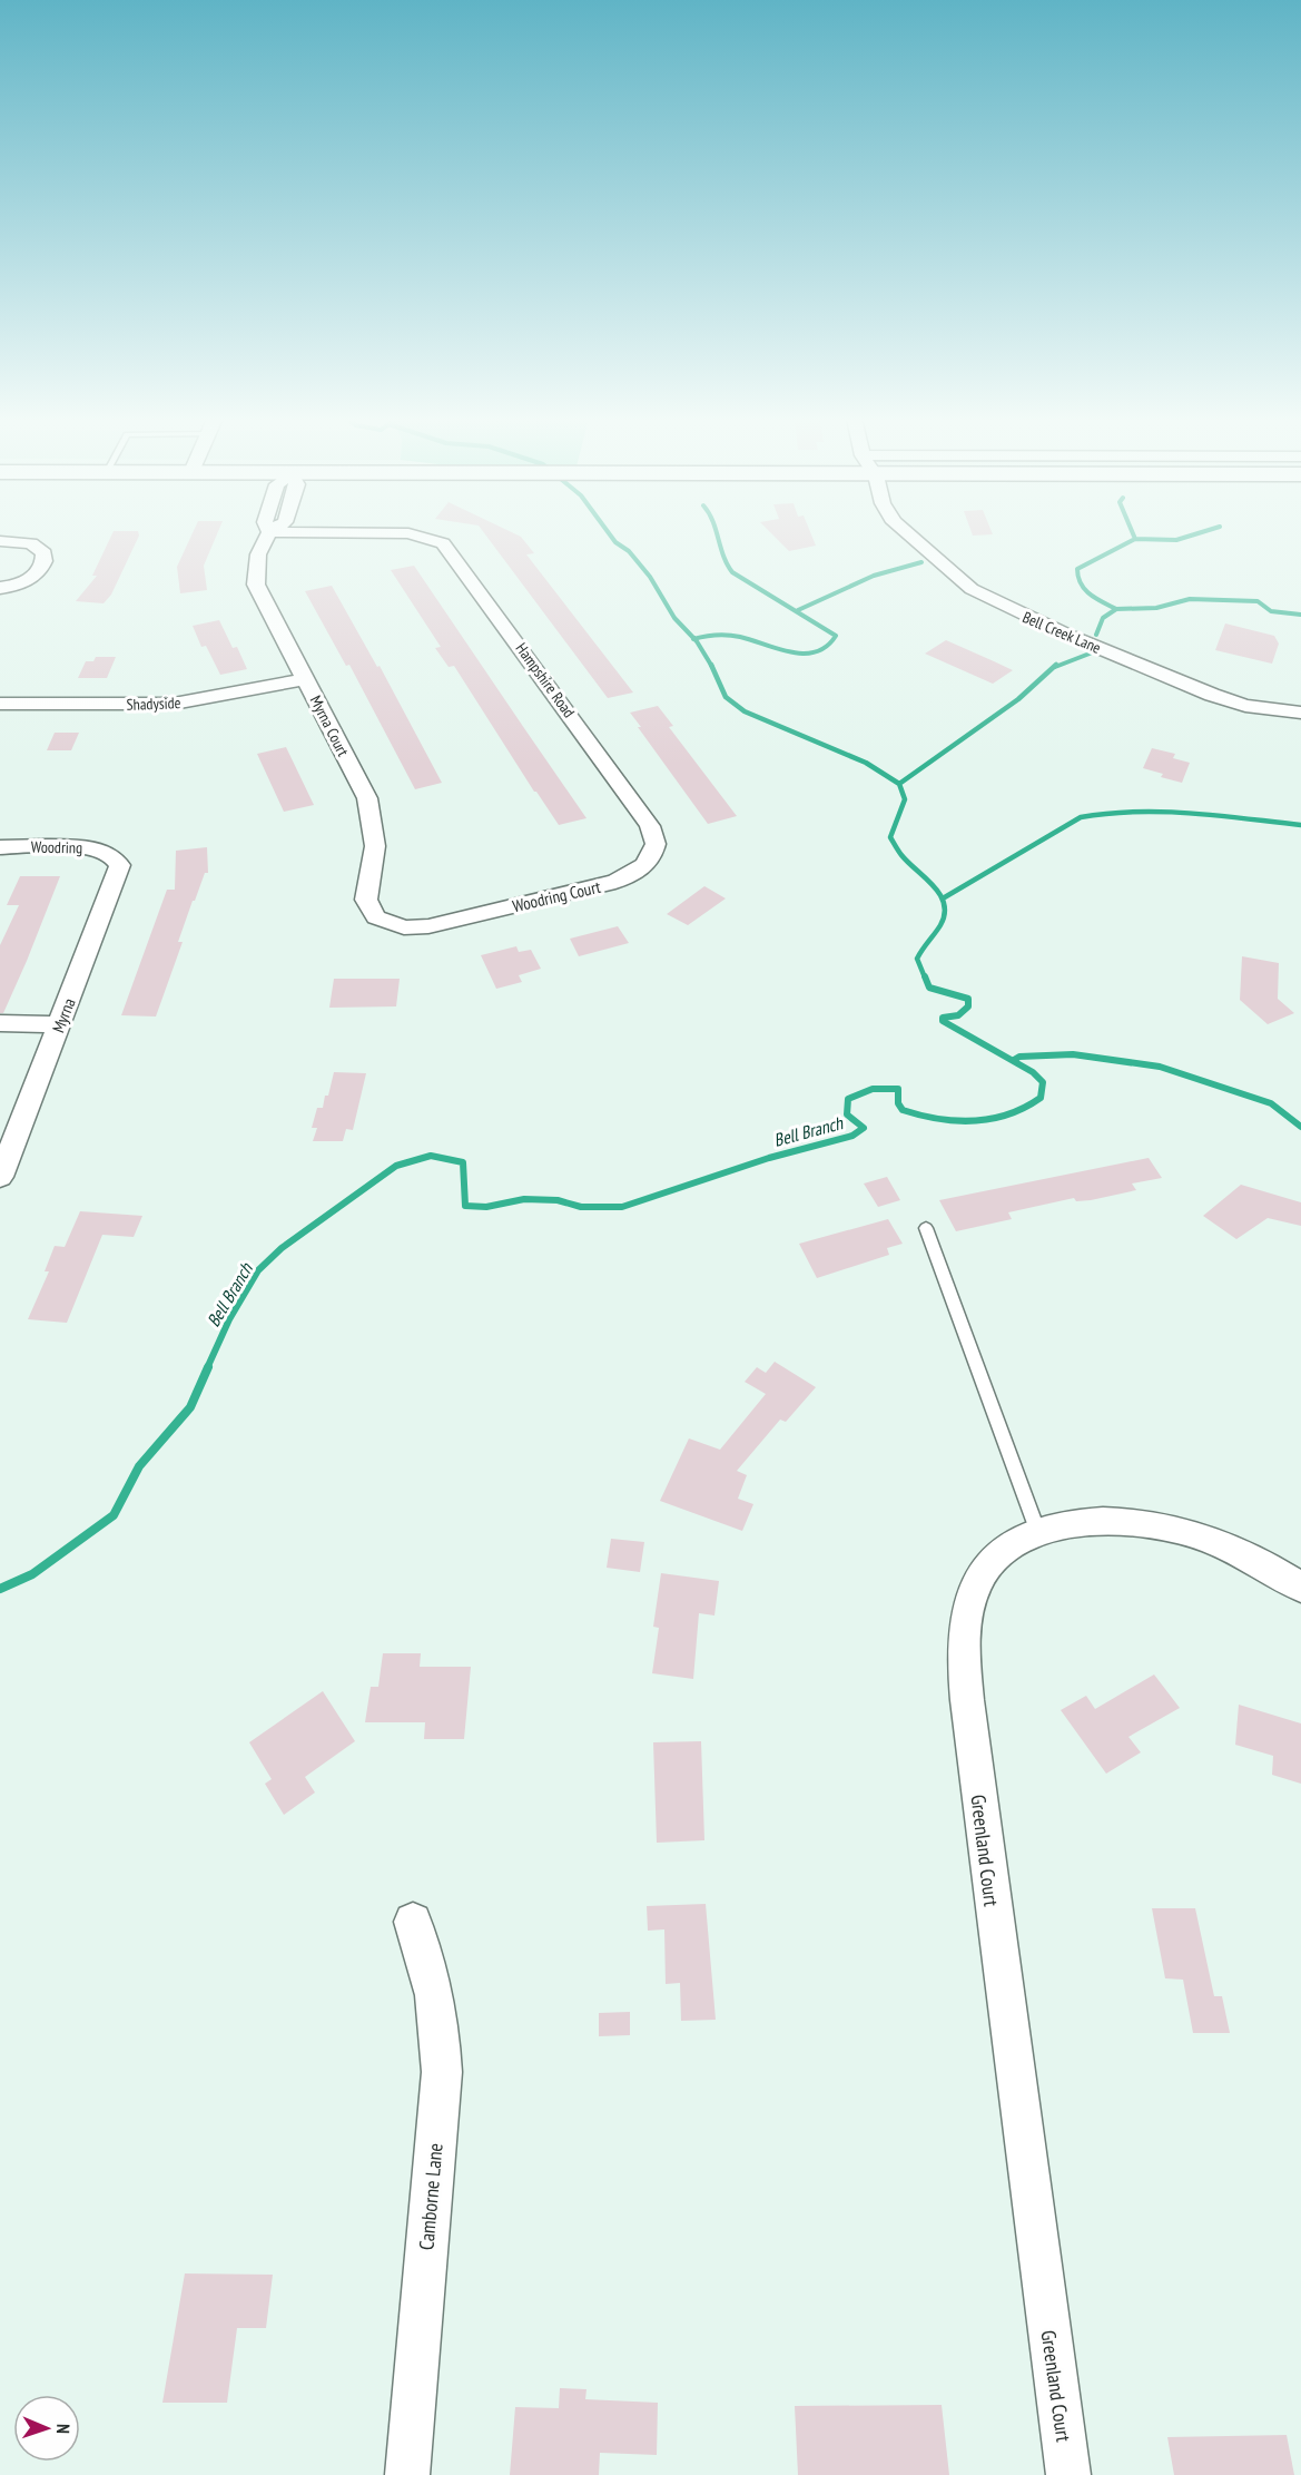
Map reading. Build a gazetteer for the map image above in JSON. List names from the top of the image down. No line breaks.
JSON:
{"streets":{"street":["Bell Creek Lane","Hampshire Road","Shadyside","Myrna Court","Woodring","Woodring Court","Myrna","Greenland Court","Camborne Lane"]},"crossings":[["Hampshire Road","Woodring Court"],["Shadyside","Myrna Court"],["Myrna Court","Woodring Court"],["Woodring","Myrna"]],"water":["Bell Branch"],"north":"right"}
